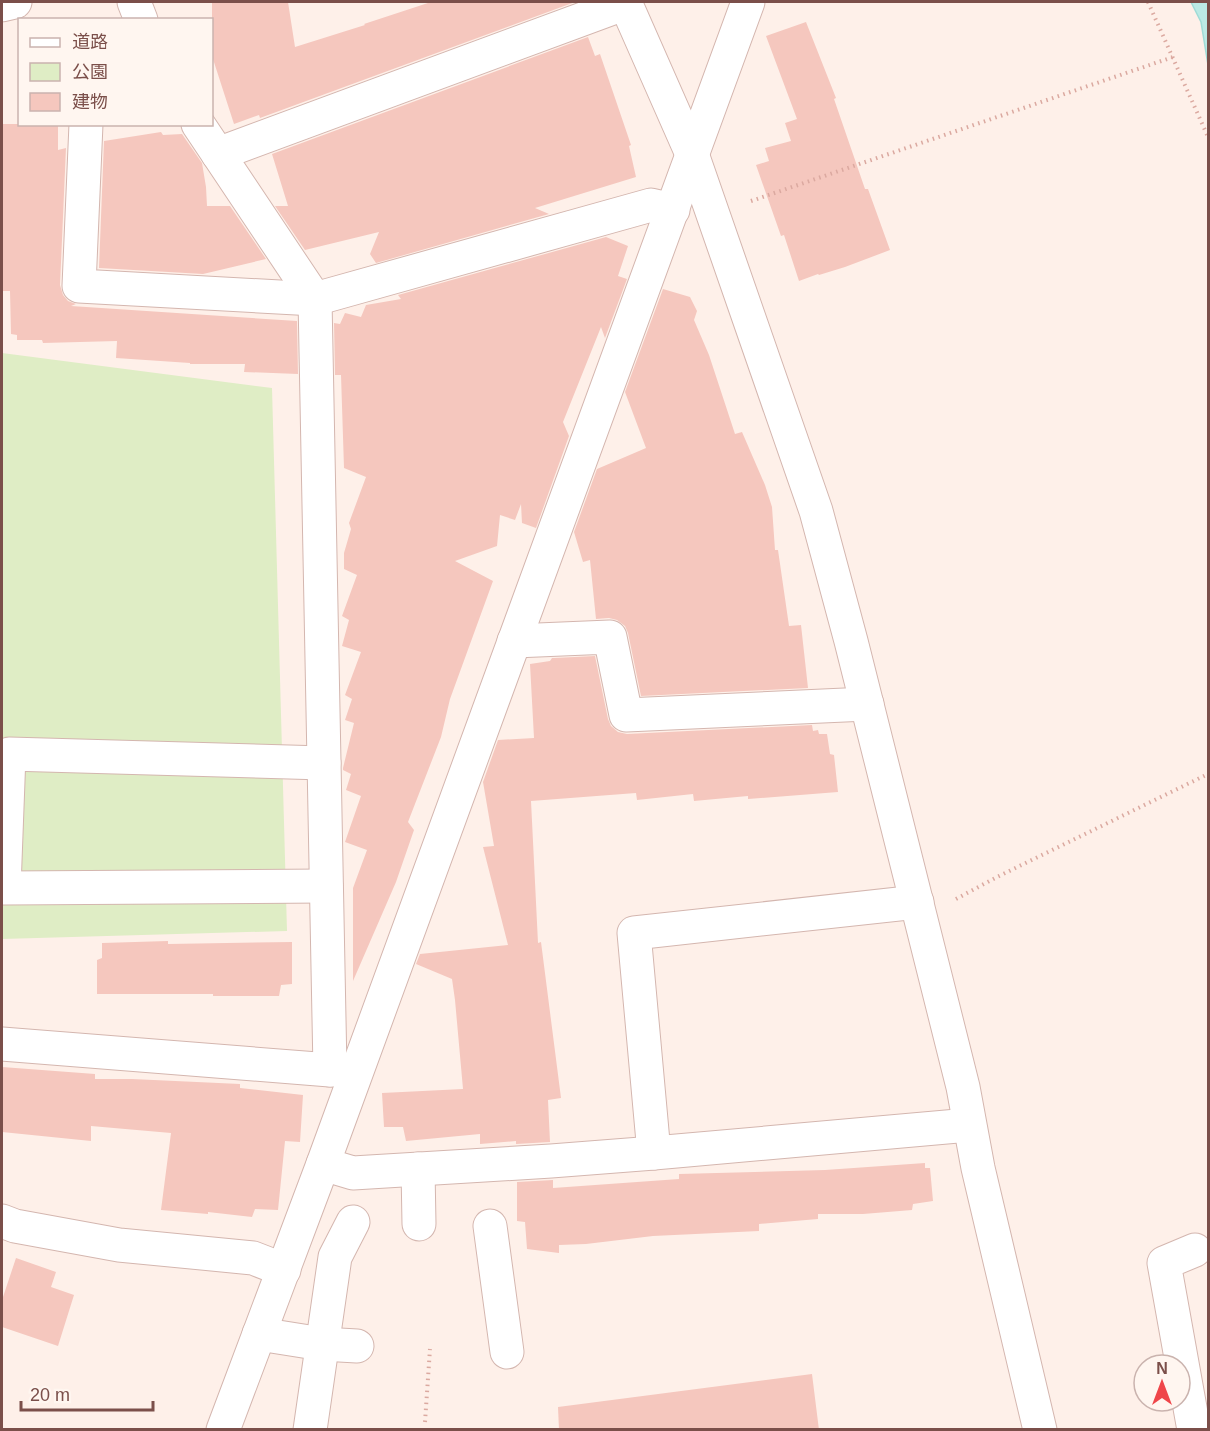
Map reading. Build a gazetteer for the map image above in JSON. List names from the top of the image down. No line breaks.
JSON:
{"legend":["道路","公園","建物"],"scale_bar":"20 m","north":"top"}
